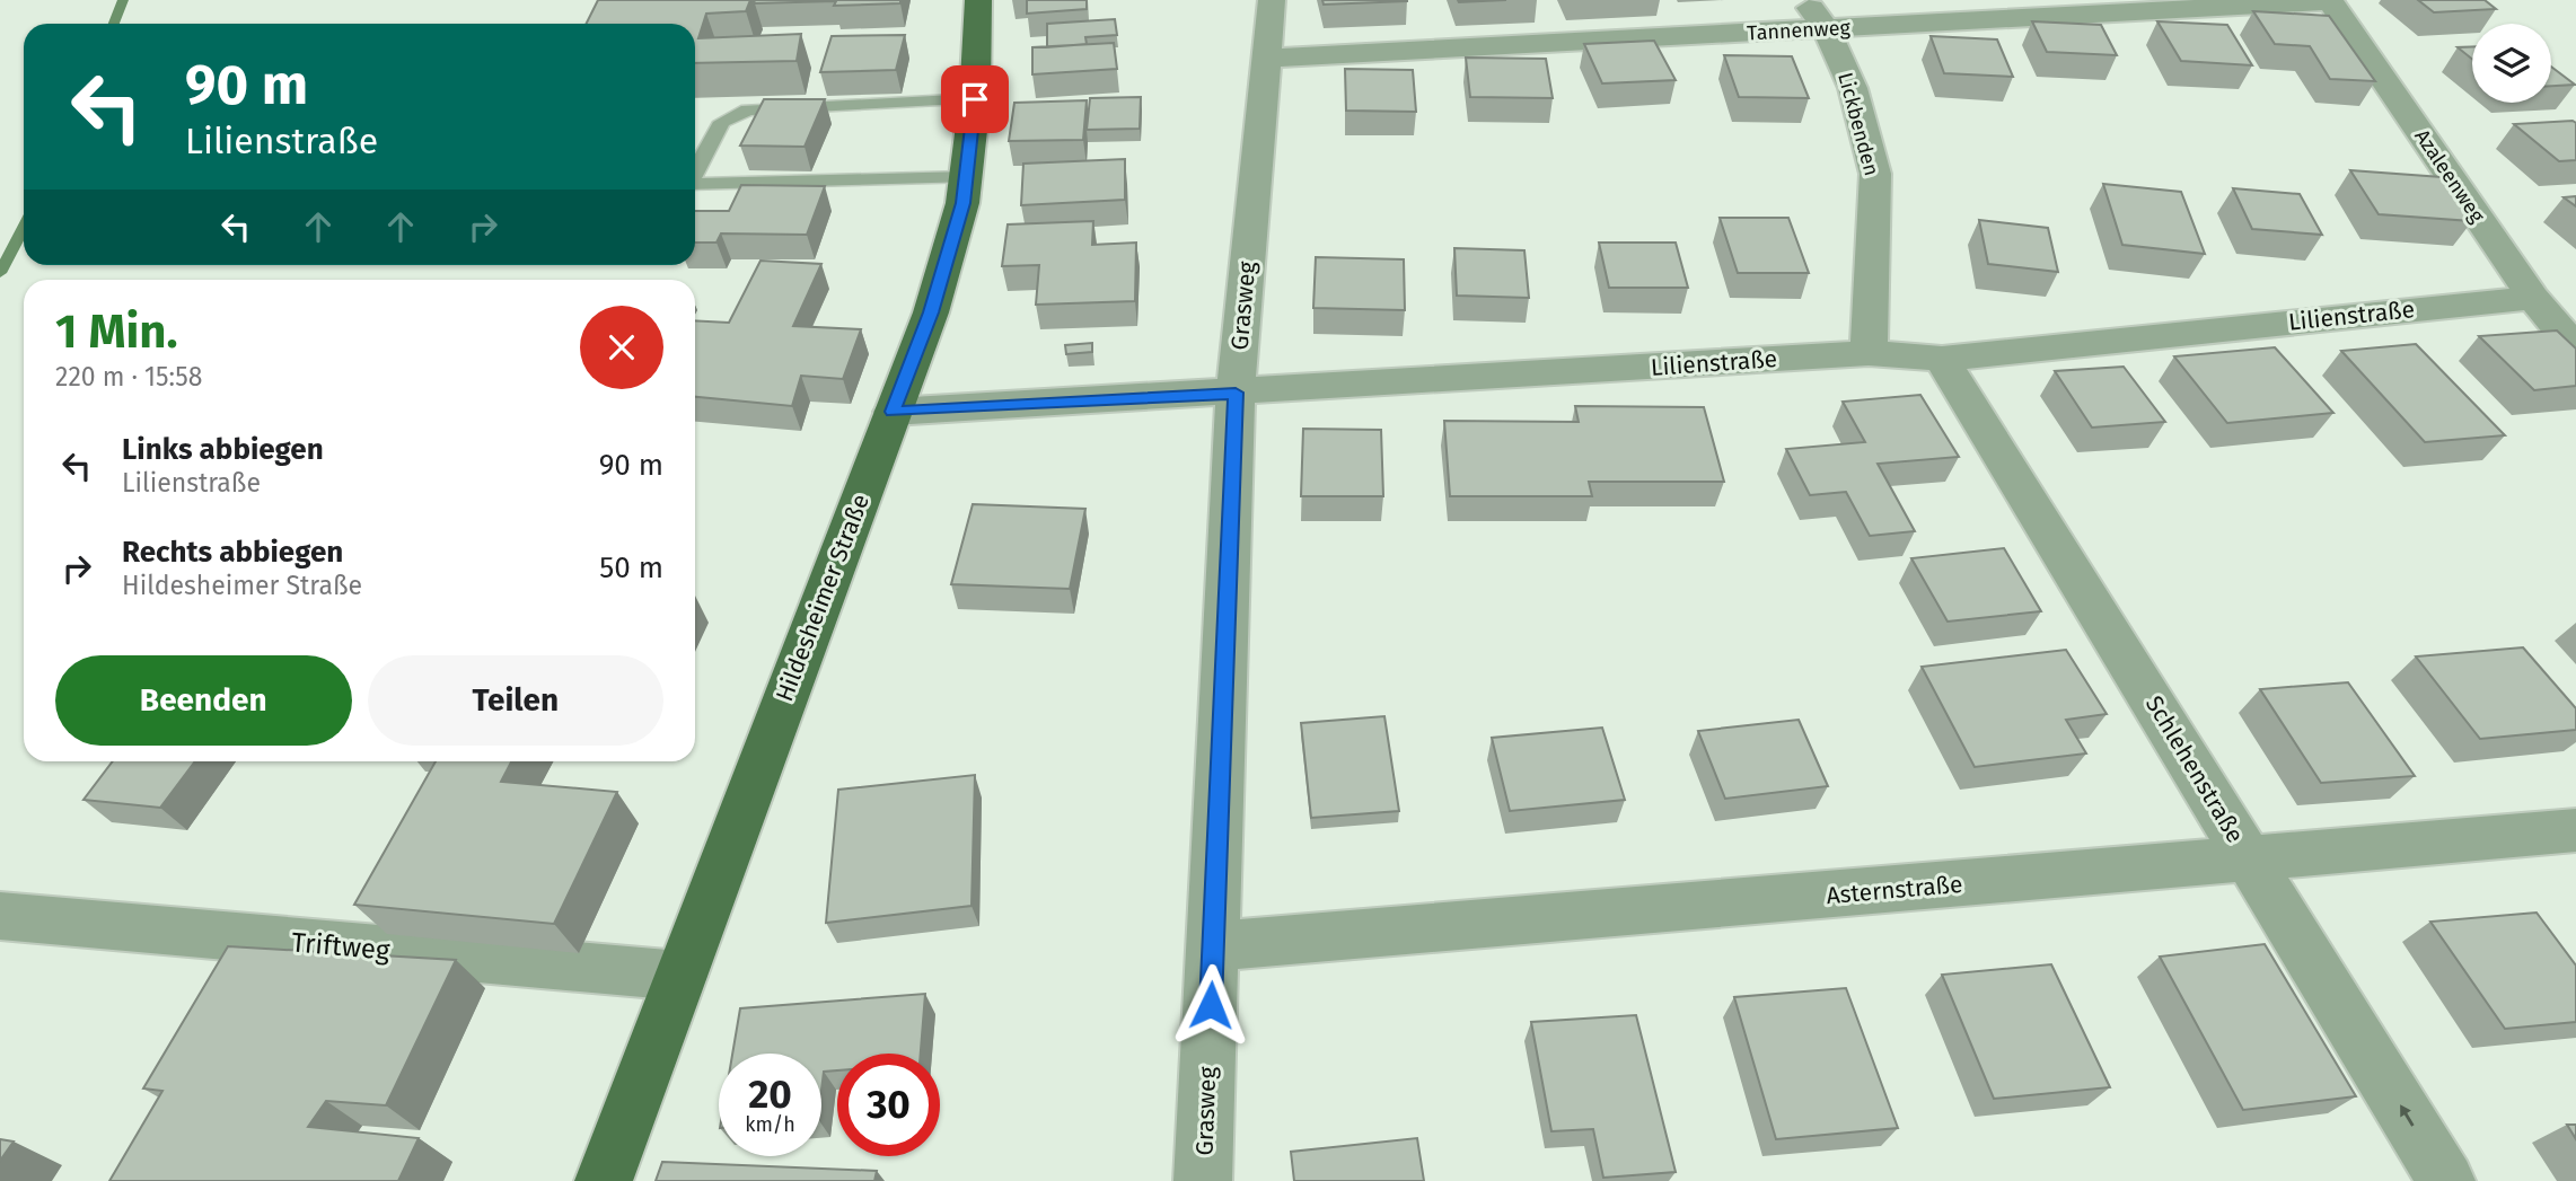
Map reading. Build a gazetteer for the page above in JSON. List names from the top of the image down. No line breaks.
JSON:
{"streets":{"main road":["Hildesheimer Straße"],"street":["Tannenweg","Lickbenden","Azaleenweg","Grasweg","Lilienstraße","Schlehenstraße","Asternstraße","Triftweg"]},"crossings":[["Tannenweg","Lickbenden"],["Tannenweg","Azaleenweg"],["Tannenweg","Grasweg"],["Lickbenden","Lilienstraße"],["Azaleenweg","Lilienstraße"],["Grasweg","Lilienstraße"],["Grasweg","Asternstraße"],["Lilienstraße","Hildesheimer Straße"],["Lilienstraße","Schlehenstraße"],["Hildesheimer Straße","Triftweg"],["Schlehenstraße","Asternstraße"]],"one_way":["Schlehenstraße"],"page":{"turn":["90 m","Lilienstraße"],"heading":["1 Min.","220 m · 15:58"],"list":[{"name":"Links abbiegen","note":"Lilienstraße","value":"90 m"},{"name":"Rechts abbiegen","note":"Hildesheimer Straße","value":"50 m"}],"buttons":["Beenden","Teilen"],"speed":"20 km/h","limit":"30"}}
